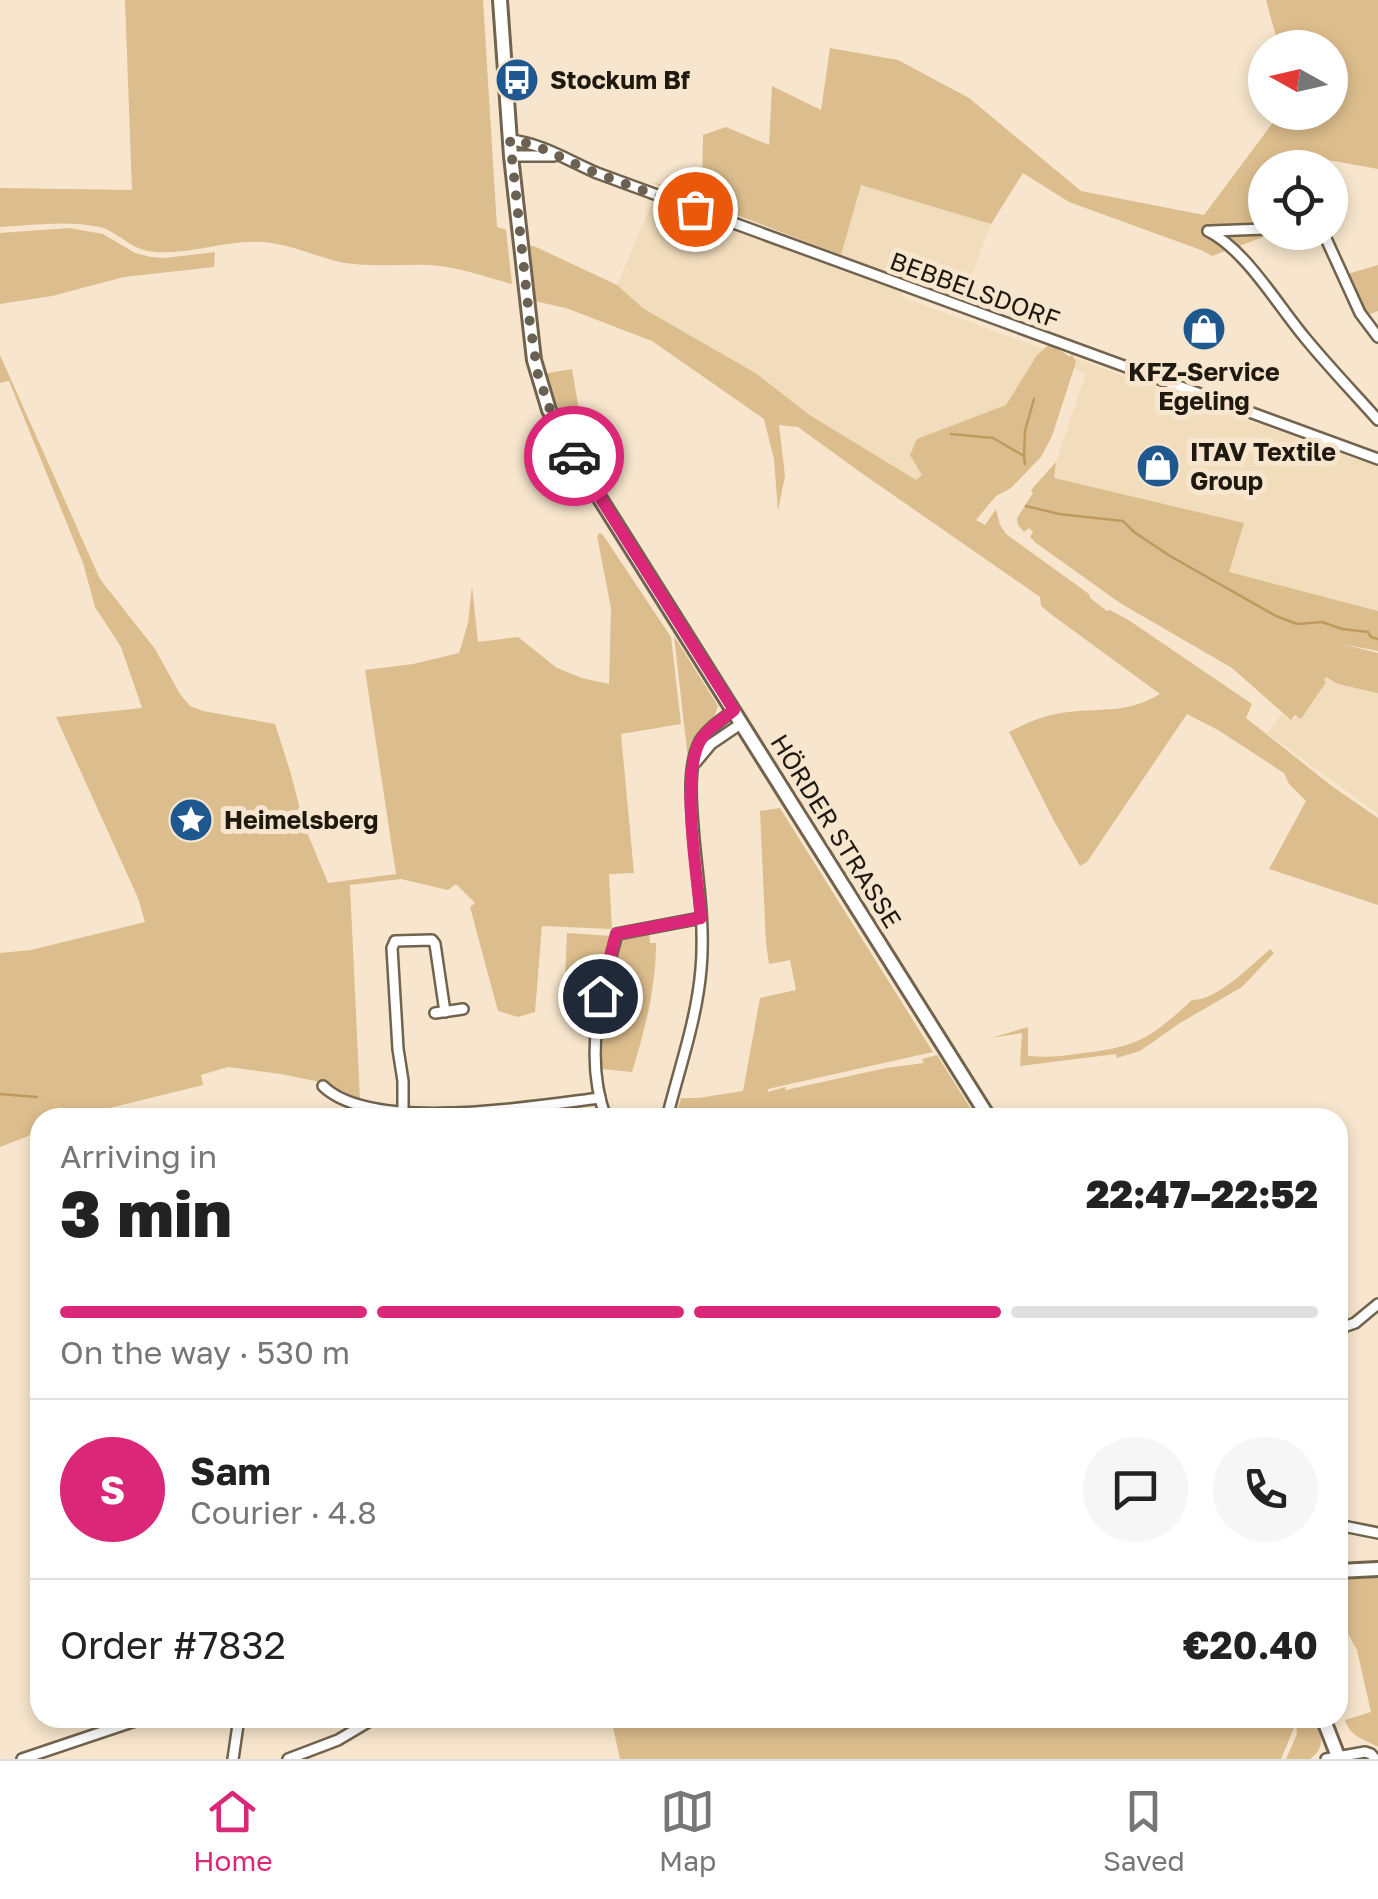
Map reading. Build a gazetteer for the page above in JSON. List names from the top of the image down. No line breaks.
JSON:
{"streets":{"main road":["HÖRDER STRASSE"],"street":["BEBBELSDORF"]},"crossings":[["BEBBELSDORF","HÖRDER STRASSE"]],"places":{"bus stop":["Stockum Bf"],"shop":["KFZ-Service Egeling","ITAV Textile Group"],"place":["Heimelsberg"]},"north":"left","page":{"heading":["3 min","Arriving in","22:47–22:52"],"panel":["Sam","Courier · 4.8","Order #7832","€20.40"],"bar":"On the way · 530 m","round":"S","tabs":["Home","Map","Saved"]}}
